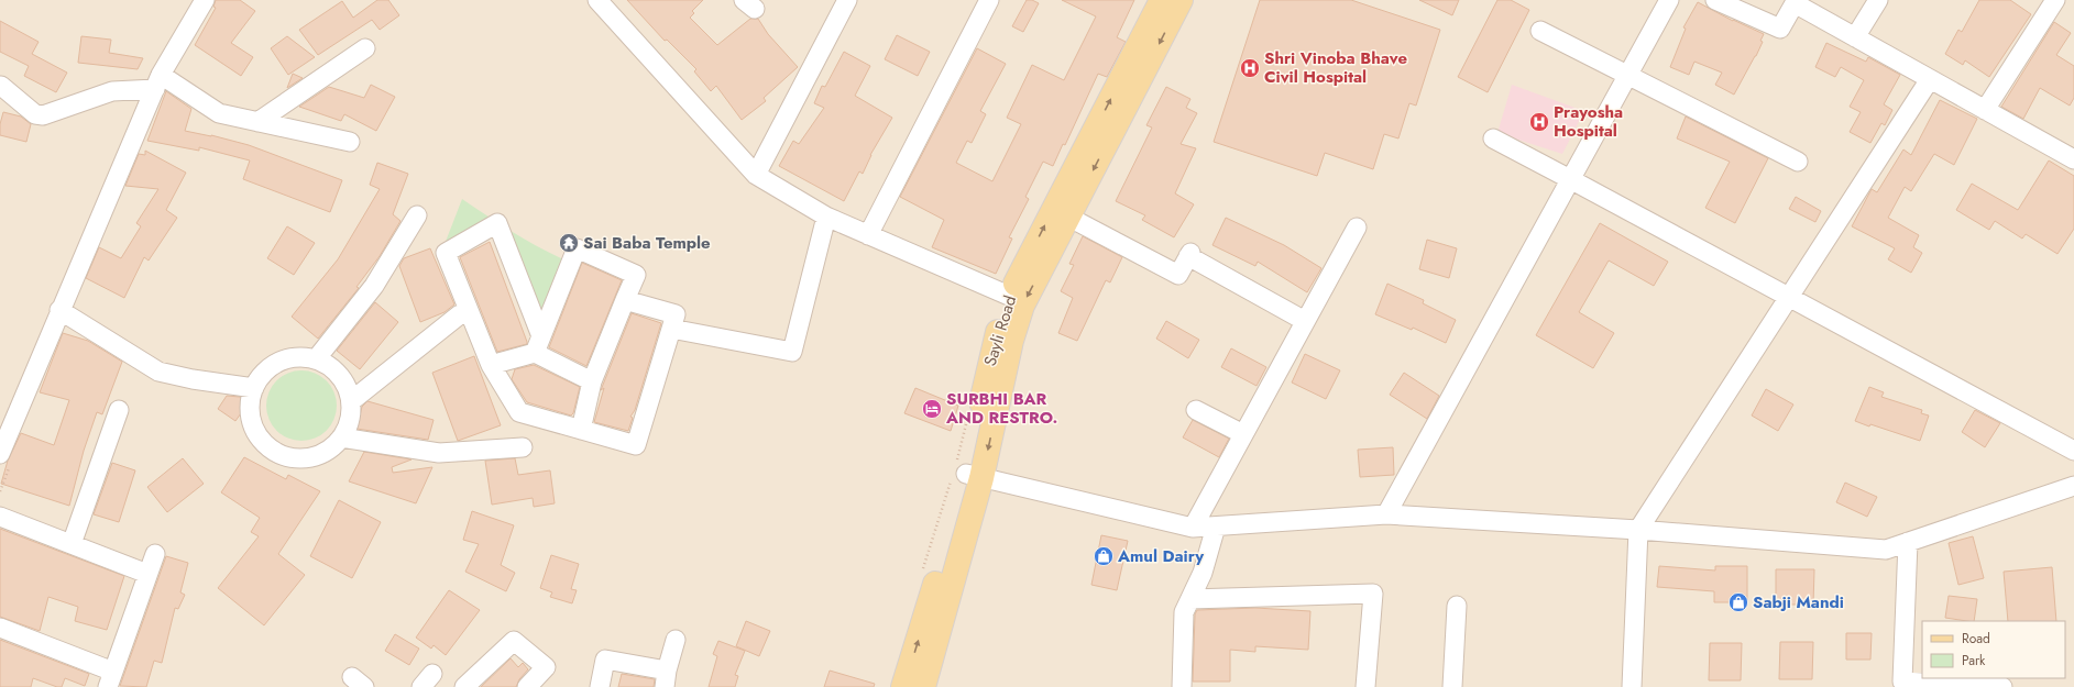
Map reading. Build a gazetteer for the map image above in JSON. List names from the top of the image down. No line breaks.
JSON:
{"streets":{"main road":["Sayli Road"]},"places":{"hospital":["Shri Vinoba Bhave Civil Hospital","Prayosha Hospital"],"temple":["Sai Baba Temple"],"hotel":["SURBHI BAR AND RESTRO."],"shop":["Amul Dairy","Sabji Mandi"]},"legend":["Road","Park"]}
